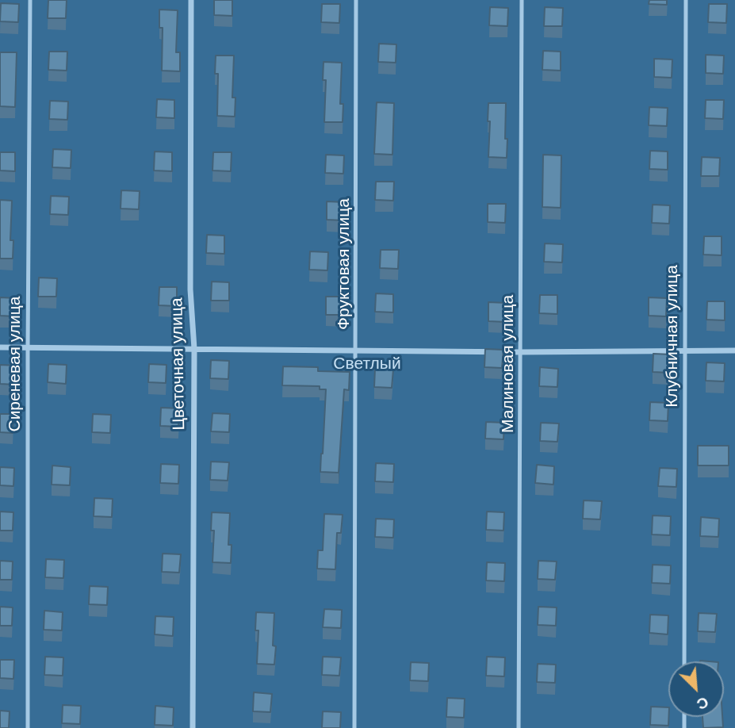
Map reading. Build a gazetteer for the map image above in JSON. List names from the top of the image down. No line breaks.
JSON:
{"streets":{"street":["Цветочная улица"],"lane":["Фруктовая улица","Клубничная улица","Сиреневая улица","Малиновая улица"]},"parks":["Светлый"],"north":"bottom right"}
